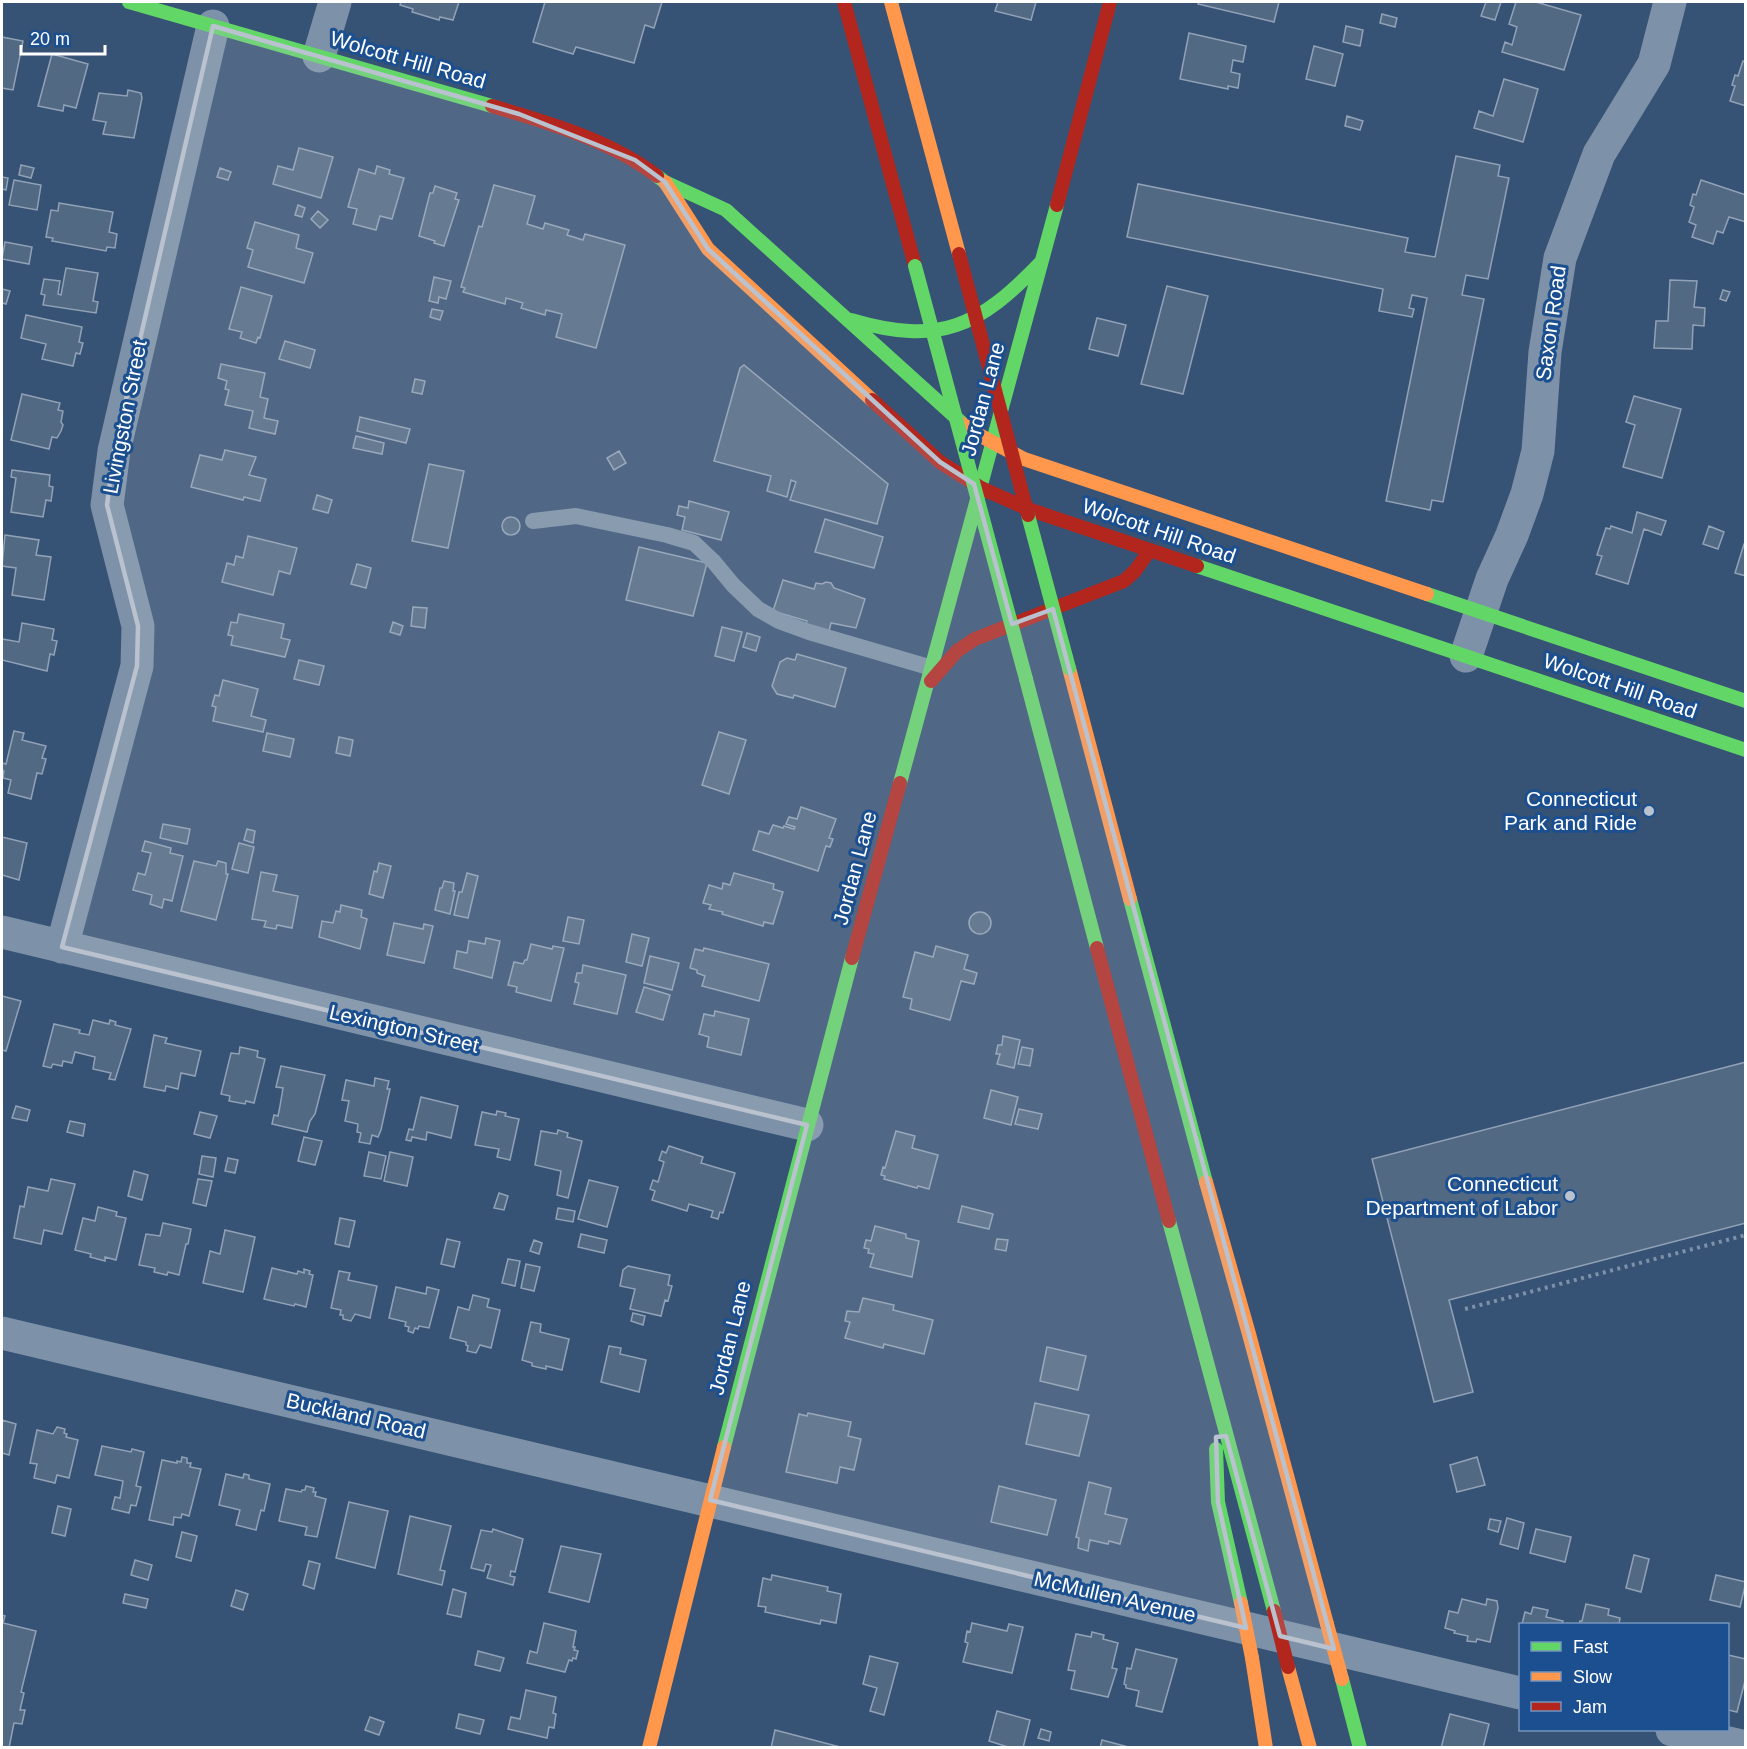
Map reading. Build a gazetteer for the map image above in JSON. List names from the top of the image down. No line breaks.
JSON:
{"streets":{"main road":["Wolcott Hill Road","Jordan Lane"],"street":["Saxon Road","Livingston Street","Lexington Street","Buckland Road","McMullen Avenue"]},"crossings":[["Wolcott Hill Road","Saxon Road"],["Wolcott Hill Road","Jordan Lane"],["Wolcott Hill Road","Livingston Street"],["Jordan Lane","Lexington Street"],["Jordan Lane","Buckland Road"],["Jordan Lane","McMullen Avenue"],["Livingston Street","Lexington Street"],["Buckland Road","McMullen Avenue"]],"places":["Connecticut Park and Ride","Connecticut Department of Labor"],"legend":["Fast","Slow","Jam"],"scale_bar":"20 m"}
